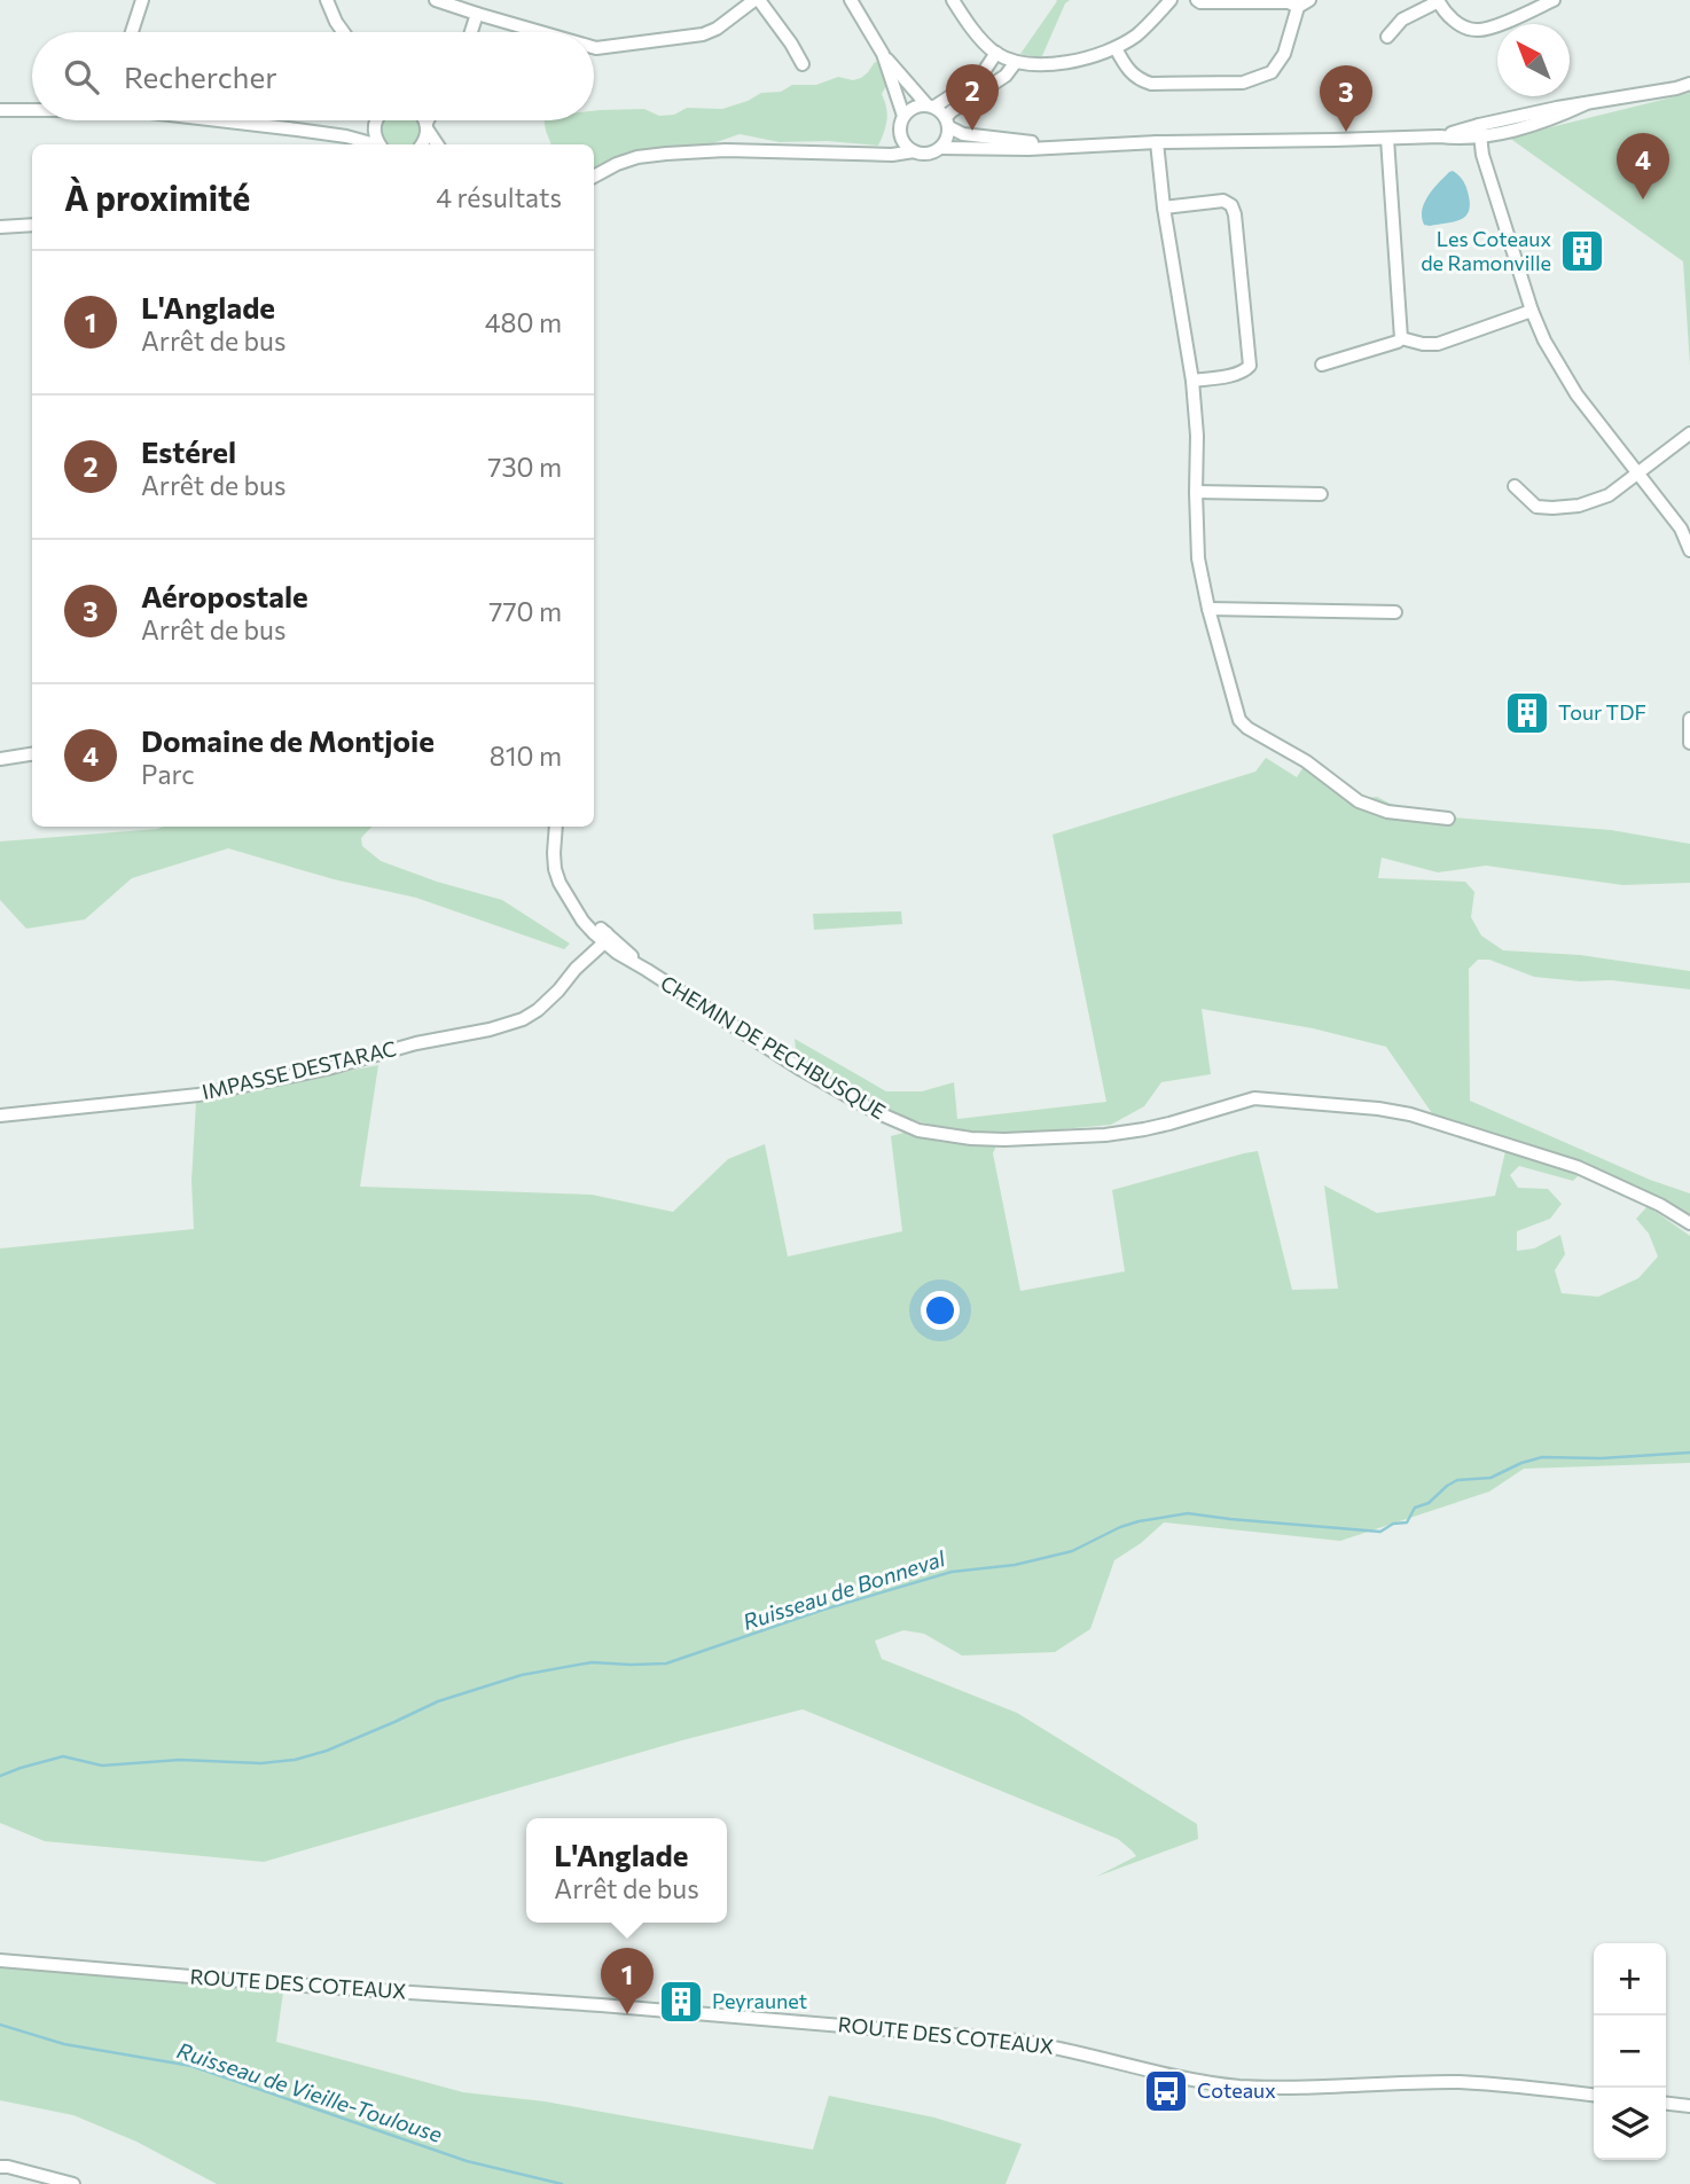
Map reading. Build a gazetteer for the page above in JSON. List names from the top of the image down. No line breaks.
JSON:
{"streets":{"street":["CHEMIN DE PECHBUSQUE","IMPASSE DESTARAC","ROUTE DES COTEAUX"]},"crossings":[["CHEMIN DE PECHBUSQUE","IMPASSE DESTARAC"]],"water":["Ruisseau de Bonneval","Ruisseau de Vieille-Toulouse"],"places":{"building":["Les Coteaux de Ramonville","Tour TDF","Peyraunet"],"bus stop":["Coteaux"]},"north":"top left","page":{"search":"Rechercher","pins":["2","3","4","1"],"heading":["À proximité","4 résultats"],"list":[{"mark":"1","name":"L'Anglade","note":"Arrêt de bus","value":"480 m"},{"mark":"2","name":"Estérel","note":"Arrêt de bus","value":"730 m"},{"mark":"3","name":"Aéropostale","note":"Arrêt de bus","value":"770 m"},{"mark":"4","name":"Domaine de Montjoie","note":"Parc","value":"810 m"}],"popup":["L'Anglade","Arrêt de bus"],"map_buttons":["+","−"]}}
